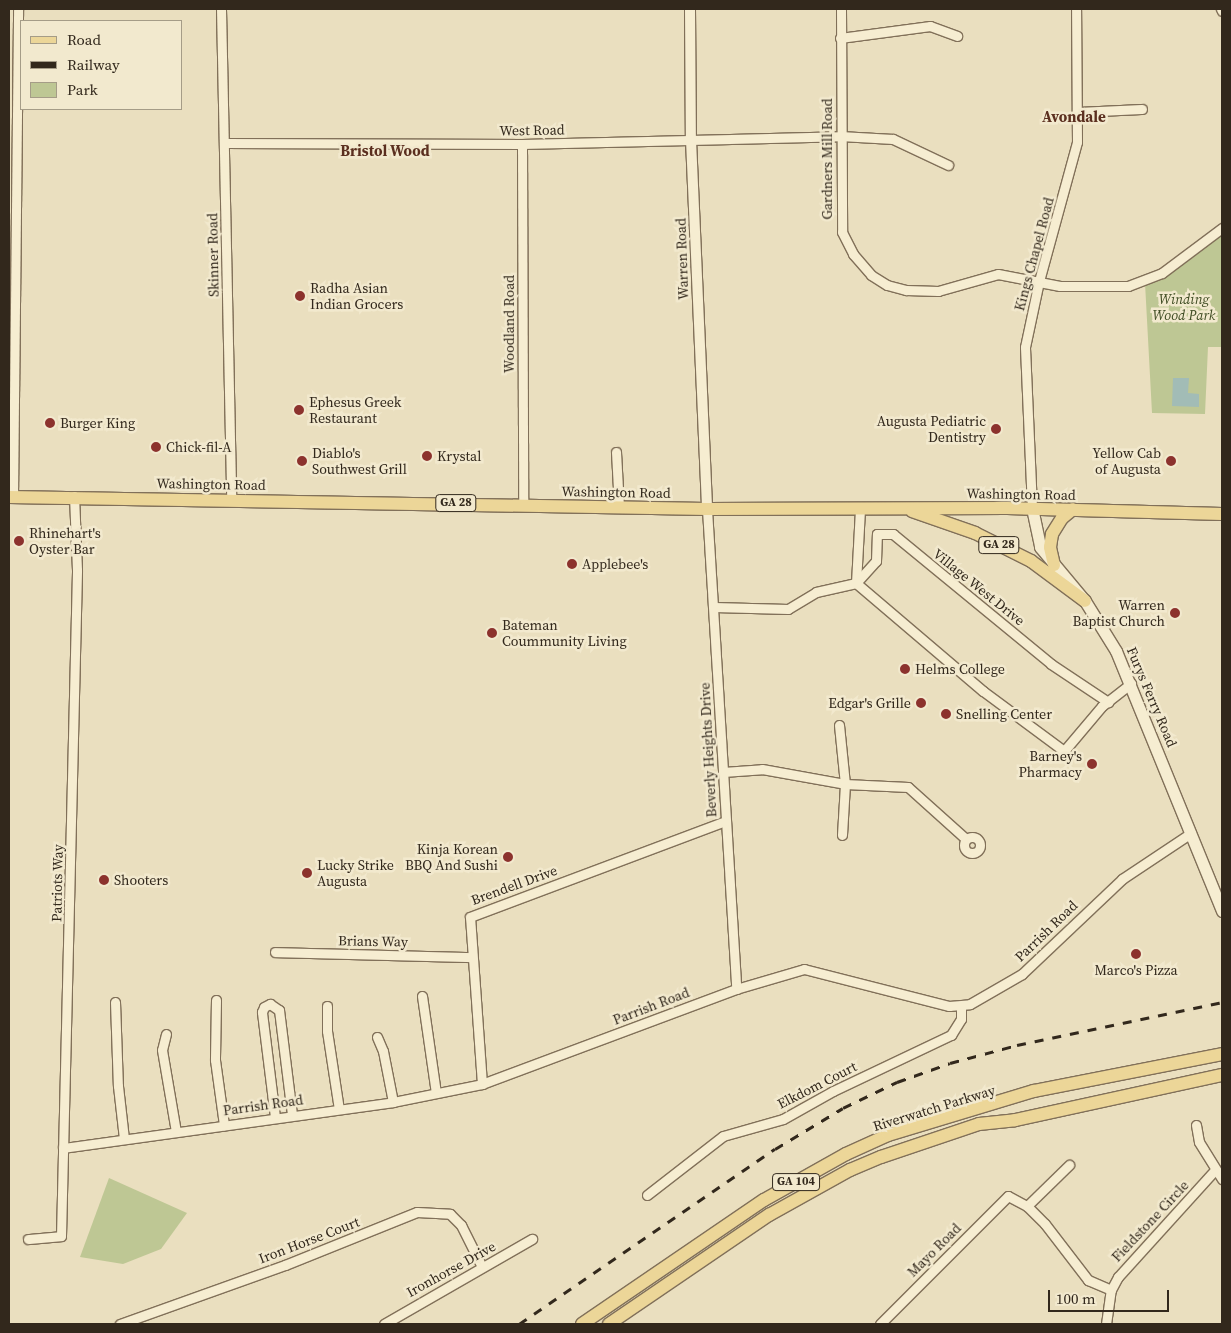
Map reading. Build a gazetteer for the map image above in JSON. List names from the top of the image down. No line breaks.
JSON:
{"streets":{"main road":["Washington Road","GA 28","Furys Ferry Road","Riverwatch Parkway","GA 104"],"street":["West Road","Gardners Mill Road","Kings Chapel Road","Skinner Road","Warren Road","Woodland Road","Village West Drive","Beverly Heights Drive","Patriots Way","Brendell Drive","Parrish Road","Brians Way","Elkdom Court","Fieldstone Circle","Iron Horse Court","Mayo Road","Ironhorse Drive"]},"crossings":[["West Road","Gardners Mill Road"],["West Road","Skinner Road"],["West Road","Warren Road"],["West Road","Woodland Road"],["Gardners Mill Road","Kings Chapel Road"],["Kings Chapel Road","Washington Road"],["Kings Chapel Road","Furys Ferry Road"],["Skinner Road","Washington Road"],["Warren Road","Washington Road"],["Warren Road","Beverly Heights Drive"],["Woodland Road","Washington Road"],["Washington Road","GA 28"],["Washington Road","Furys Ferry Road"],["Washington Road","Beverly Heights Drive"],["Washington Road","Patriots Way"],["GA 28","Furys Ferry Road"],["Furys Ferry Road","Parrish Road"],["Beverly Heights Drive","Brendell Drive"],["Beverly Heights Drive","Parrish Road"],["Patriots Way","Parrish Road"],["Brendell Drive","Parrish Road"],["Brendell Drive","Brians Way"],["Parrish Road","Elkdom Court"],["Iron Horse Court","Ironhorse Drive"]],"districts":["Avondale","Bristol Wood"],"parks":["Winding Wood Park"],"places":["Radha Asian Indian Grocers","Ephesus Greek Restaurant","Burger King","Augusta Pediatric Dentistry","Chick-fil-A","Krystal","Diablo's Southwest Grill","Yellow Cab of Augusta","Rhinehart's Oyster Bar","Applebee's","Warren Baptist Church","Bateman Coummunity Living","Helms College","Edgar's Grille","Snelling Center","Barney's Pharmacy","Kinja Korean BBQ And Sushi","Lucky Strike Augusta","Shooters","Marco's Pizza"],"legend":["Road","Railway","Park"],"scale_bar":"100 m"}
